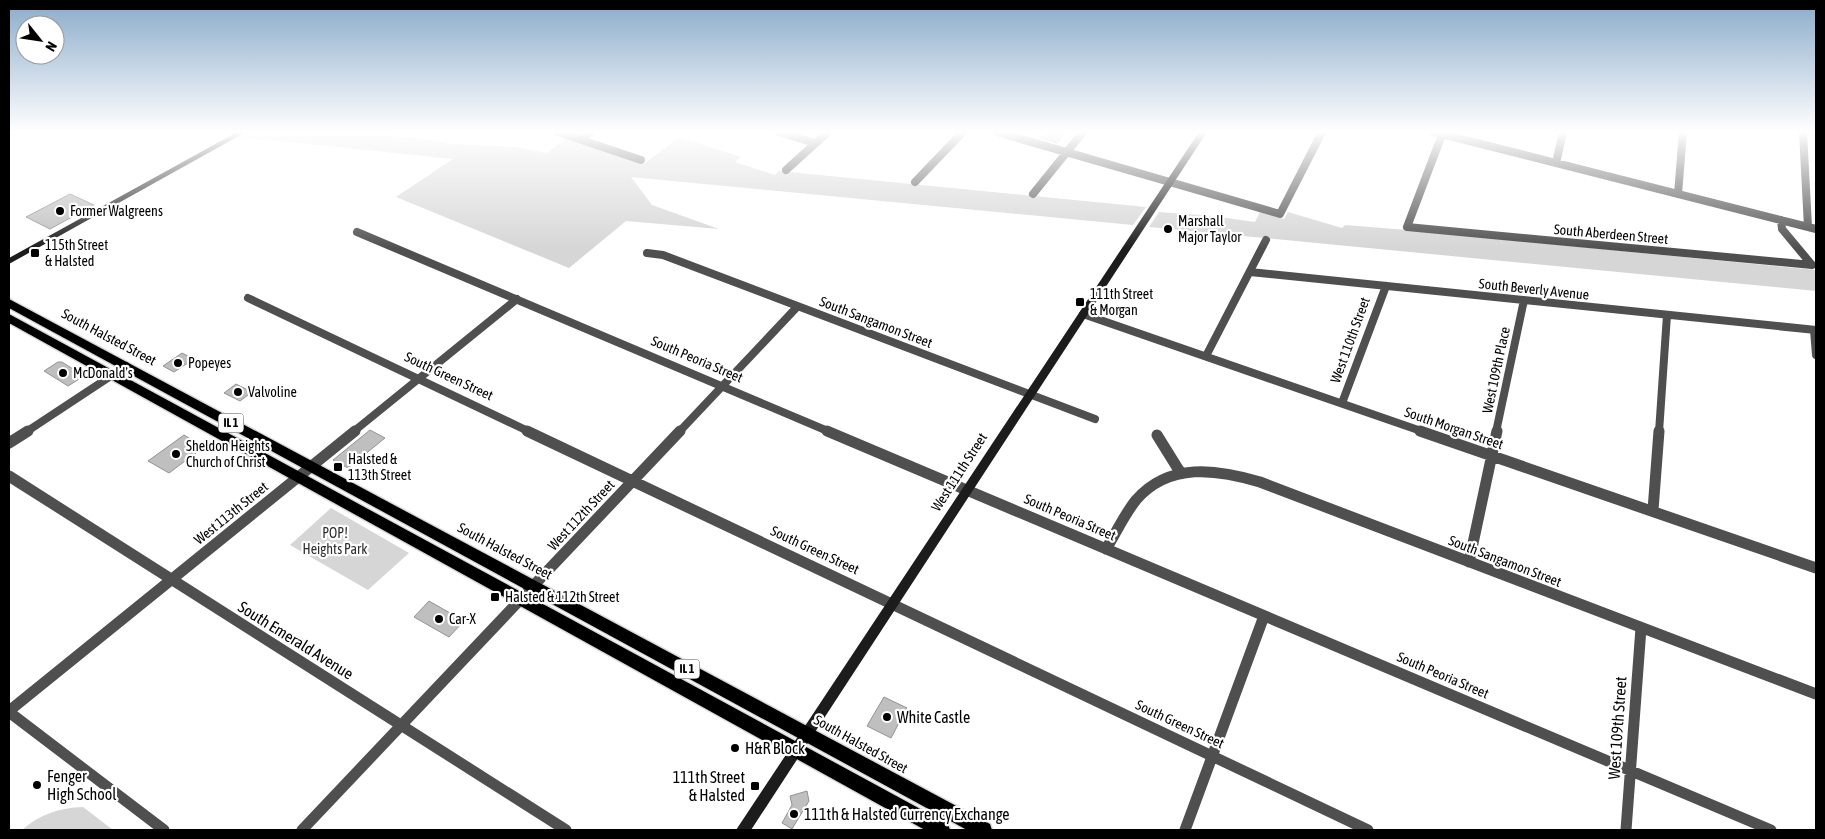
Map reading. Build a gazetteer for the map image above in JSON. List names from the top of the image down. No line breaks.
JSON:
{"streets":{"main road":["South Halsted Street","IL 1","West 111th Street"],"street":["South Aberdeen Street","South Beverly Avenue","South Sangamon Street","West 110th Street","South Peoria Street","West 109th Place","South Green Street","South Morgan Street","West 113th Street","West 112th Street","South Emerald Avenue","West 109th Street"]},"crossings":[["South Beverly Avenue","West 110th Street"],["South Beverly Avenue","West 109th Place"],["South Sangamon Street","South Peoria Street"],["South Sangamon Street","West 109th Place"],["South Sangamon Street","West 111th Street"],["South Sangamon Street","West 112th Street"],["South Sangamon Street","West 109th Street"],["South Halsted Street","West 111th Street"],["South Halsted Street","West 113th Street"],["South Halsted Street","West 112th Street"],["West 110th Street","South Morgan Street"],["South Peoria Street","West 111th Street"],["South Peoria Street","West 113th Street"],["South Peoria Street","West 112th Street"],["South Peoria Street","West 109th Street"],["West 109th Place","South Morgan Street"],["South Green Street","West 111th Street"],["South Green Street","West 113th Street"],["South Green Street","West 112th Street"],["IL 1","West 111th Street"],["IL 1","West 113th Street"],["IL 1","West 112th Street"],["South Morgan Street","West 111th Street"],["West 113th Street","South Emerald Avenue"],["West 112th Street","South Emerald Avenue"]],"parks":["POP! Heights Park"],"places":{"other":["Former Walgreens","Marshall Major Taylor","Popeyes","McDonald's","Valvoline","Sheldon Heights Church of Christ","Car-X","White Castle","H&R Block","Fenger High School","111th & Halsted Currency Exchange"],"transit":["115th Street & Halsted","111th Street & Morgan","Halsted & 113th Street","Halsted & 112th Street","111th Street & Halsted"]},"north":"bottom right"}
